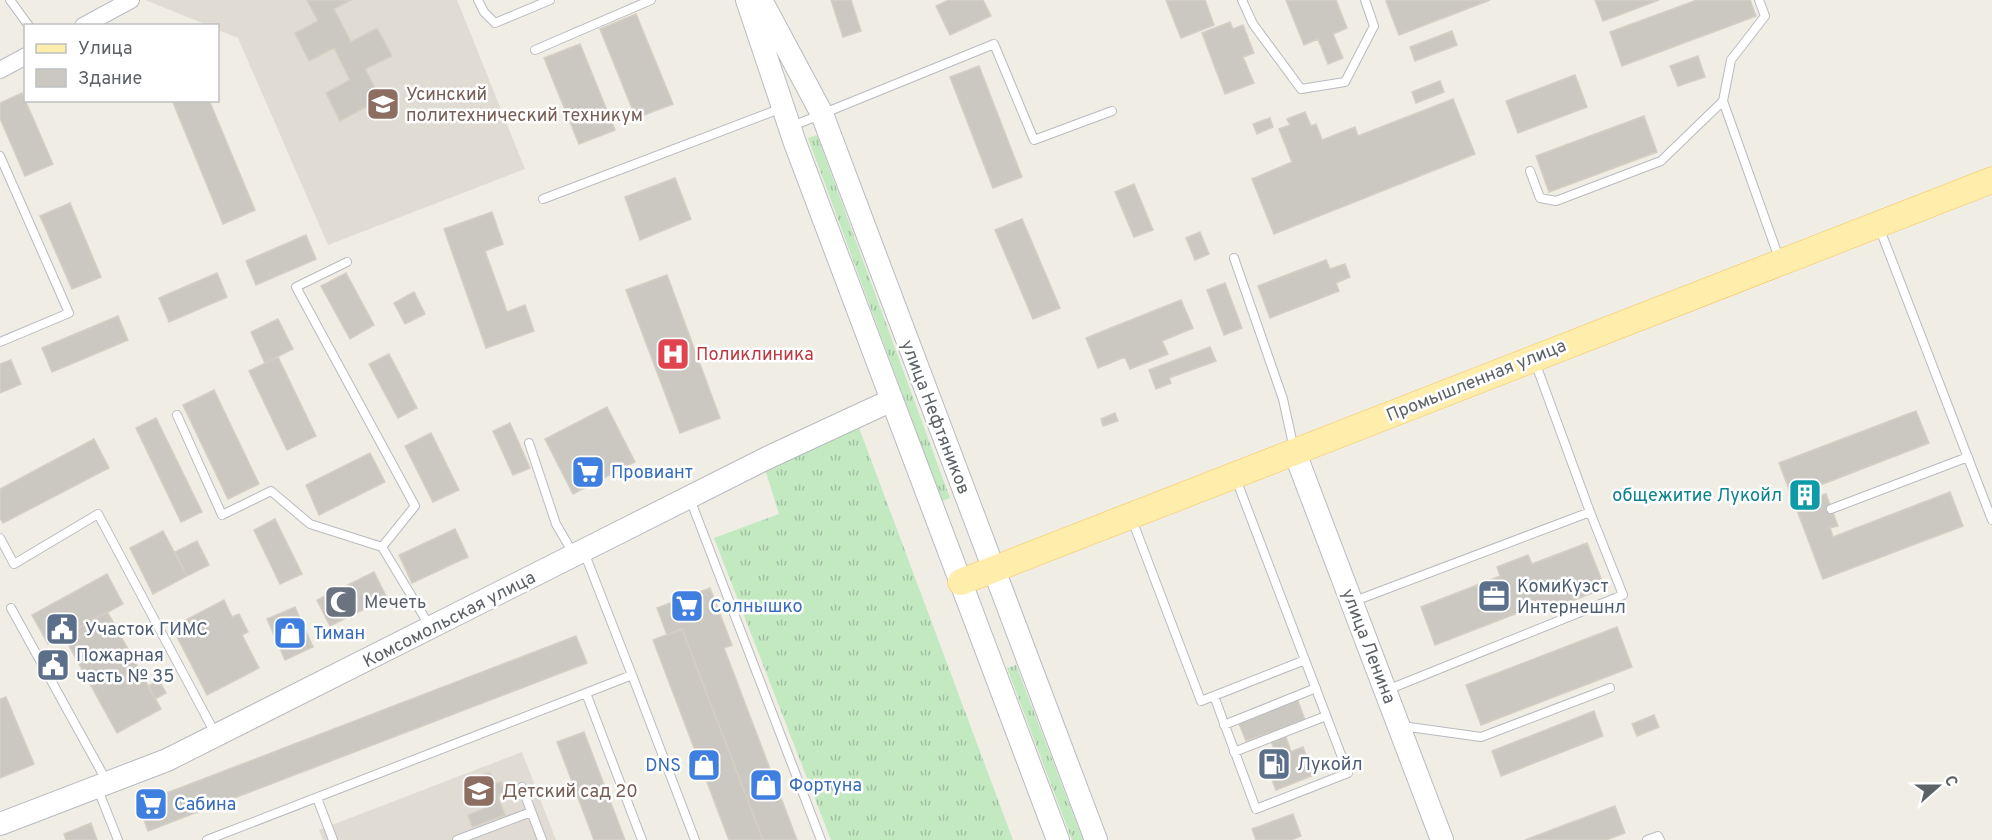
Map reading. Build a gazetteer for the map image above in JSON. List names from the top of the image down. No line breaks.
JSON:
{"streets":{"main road":["Промышленная улица","улица Нефтяников","Комсомольская улица","улица Ленина"]},"crossings":[["Промышленная улица","улица Нефтяников"],["Промышленная улица","улица Ленина"],["улица Нефтяников","Комсомольская улица"]],"places":{"school or university":["Усинский политехнический техникум","Детский сад 20"],"hospital":["Поликлиника"],"supermarket":["Провиант","Солнышко","Сабина"],"building":["общежитие Лукойл"],"office":["КомиКуэст Интернешнл"],"mosque":["Мечеть"],"public building":["Участок ГИМС","Пожарная часть № 35"],"shop":["Тиман","DNS","Фортуна"],"fuel station":["Лукойл"]},"legend":["Улица","Здание"],"north":"right"}
